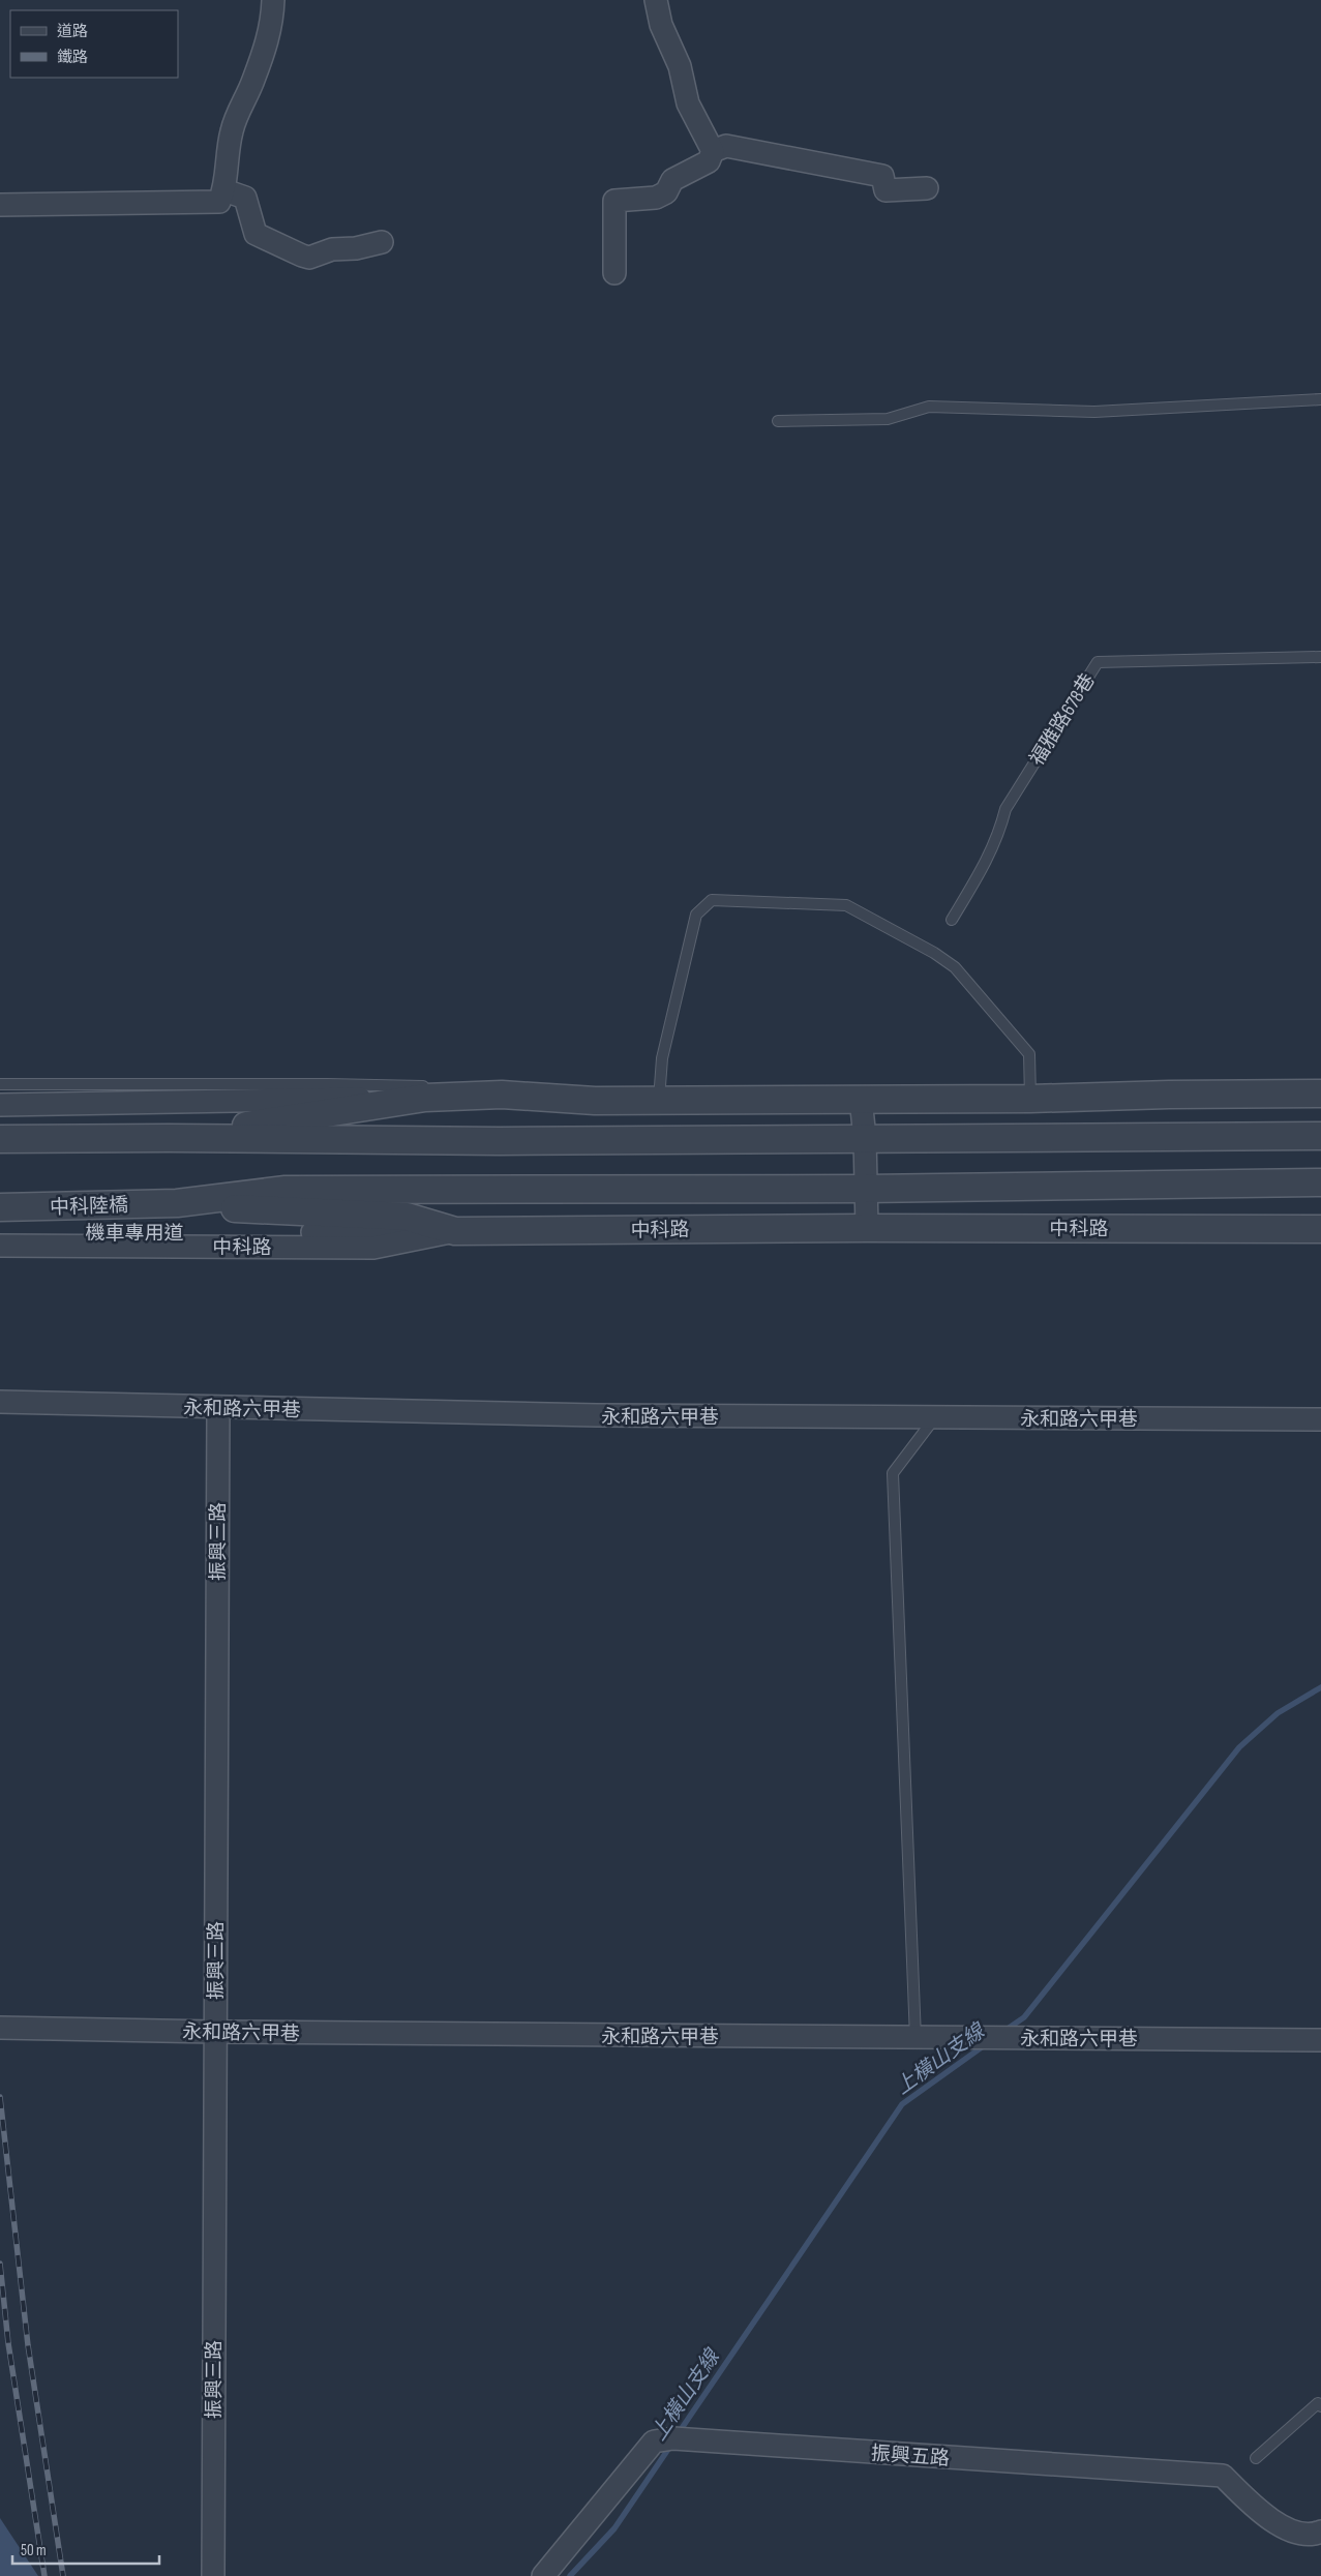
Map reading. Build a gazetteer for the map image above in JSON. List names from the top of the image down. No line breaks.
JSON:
{"streets":{"street":["中科陸橋","中科路","機車專用道","永和路六甲巷","振興三路","振興五路"],"lane":["福雅路678巷"]},"crossings":[["中科陸橋","中科路"],["中科路","機車專用道"],["永和路六甲巷","振興三路"]],"water":["上橫山支線"],"legend":["道路","鐵路"],"scale_bar":"50 m"}
